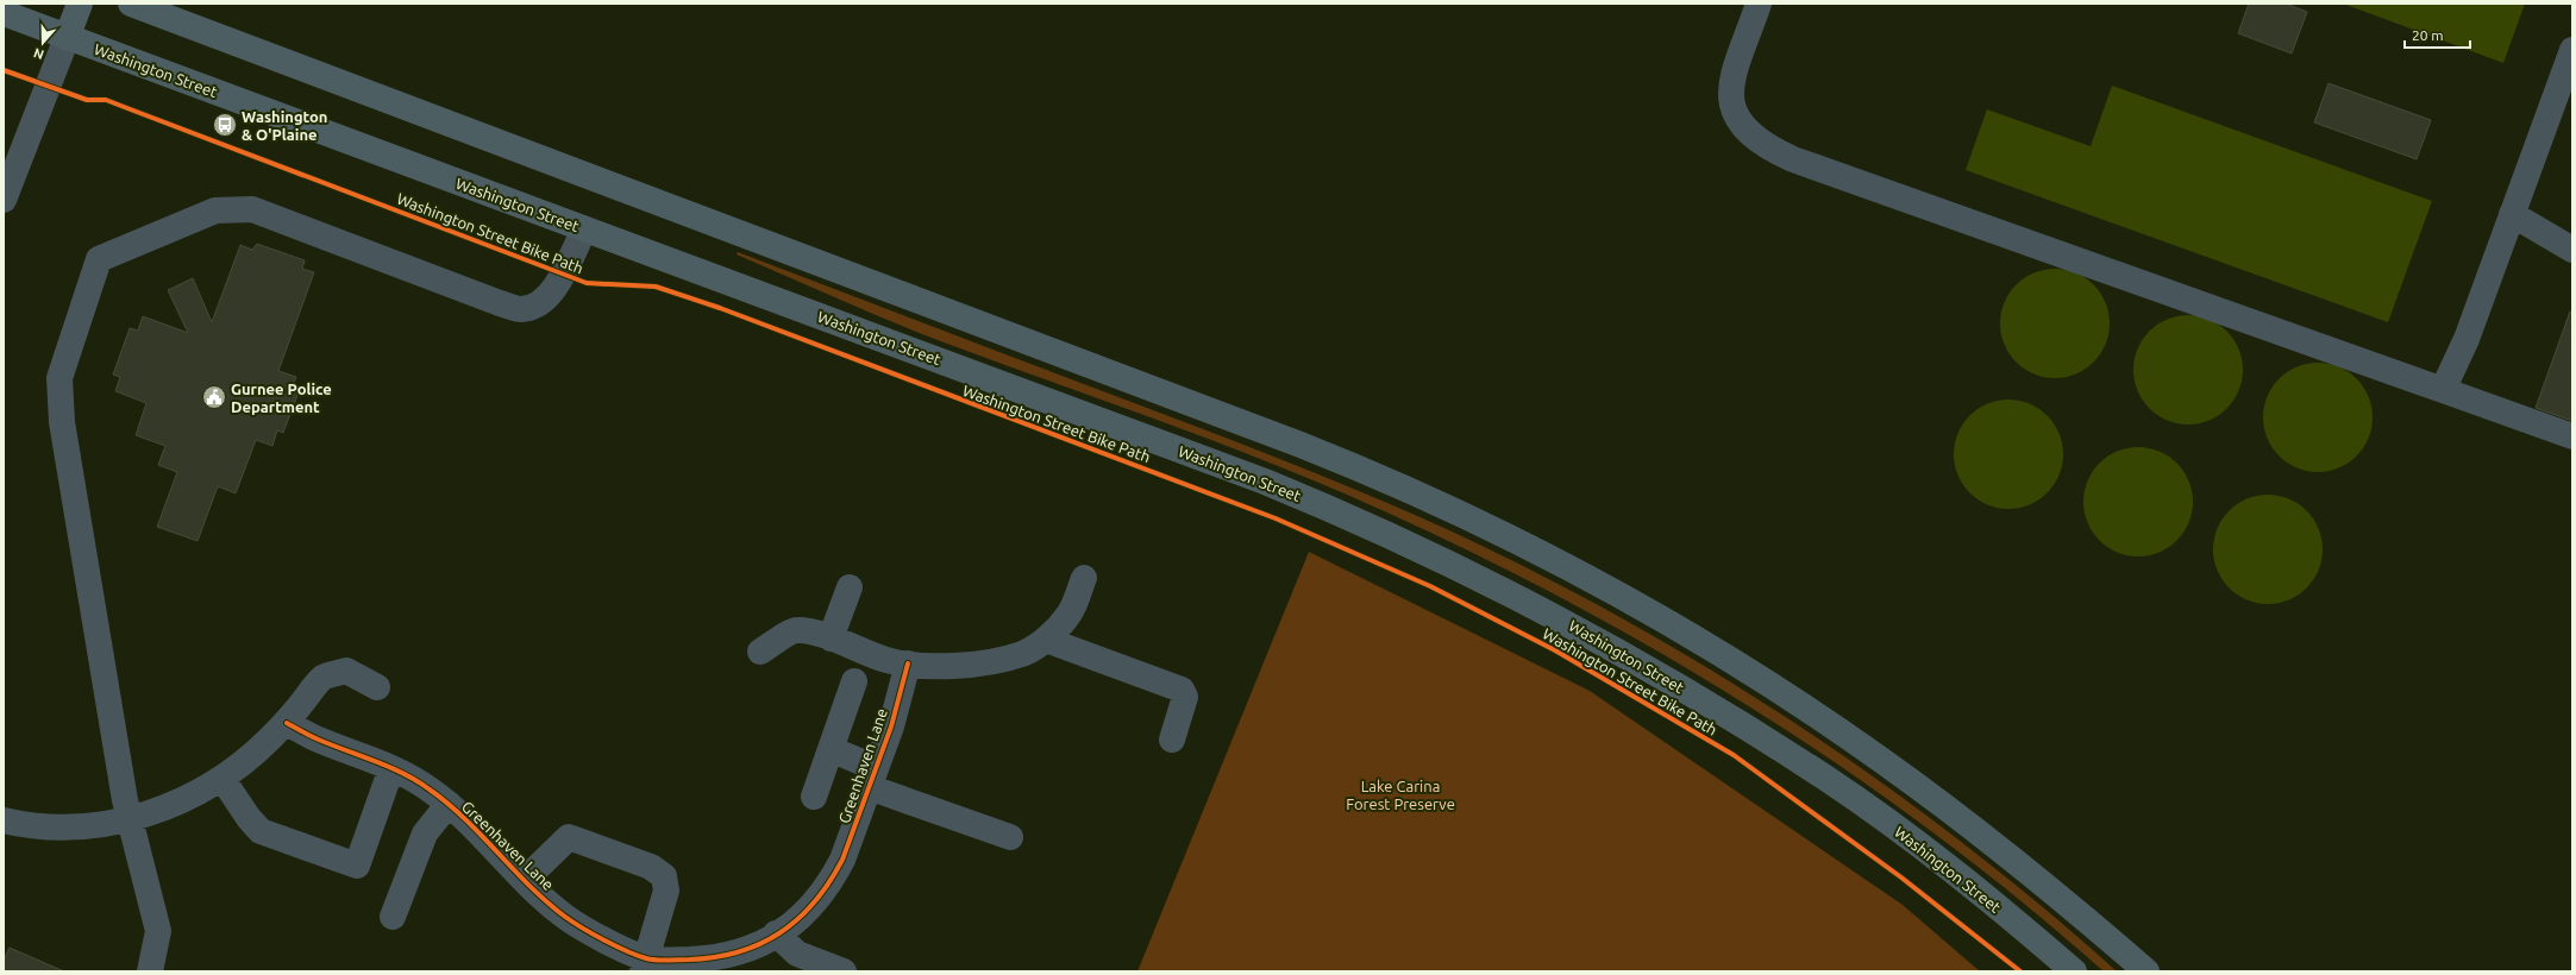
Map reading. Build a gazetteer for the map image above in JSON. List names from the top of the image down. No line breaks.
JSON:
{"streets":{"main road":["Washington Street"],"street":["Greenhaven Lane"],"cycle path":["Washington Street Bike Path"]},"parks":["Lake Carina Forest Preserve"],"places":{"bus stop":["Washington & O'Plaine"],"public building":["Gurnee Police Department"]},"scale_bar":"20 m","north":"bottom"}
